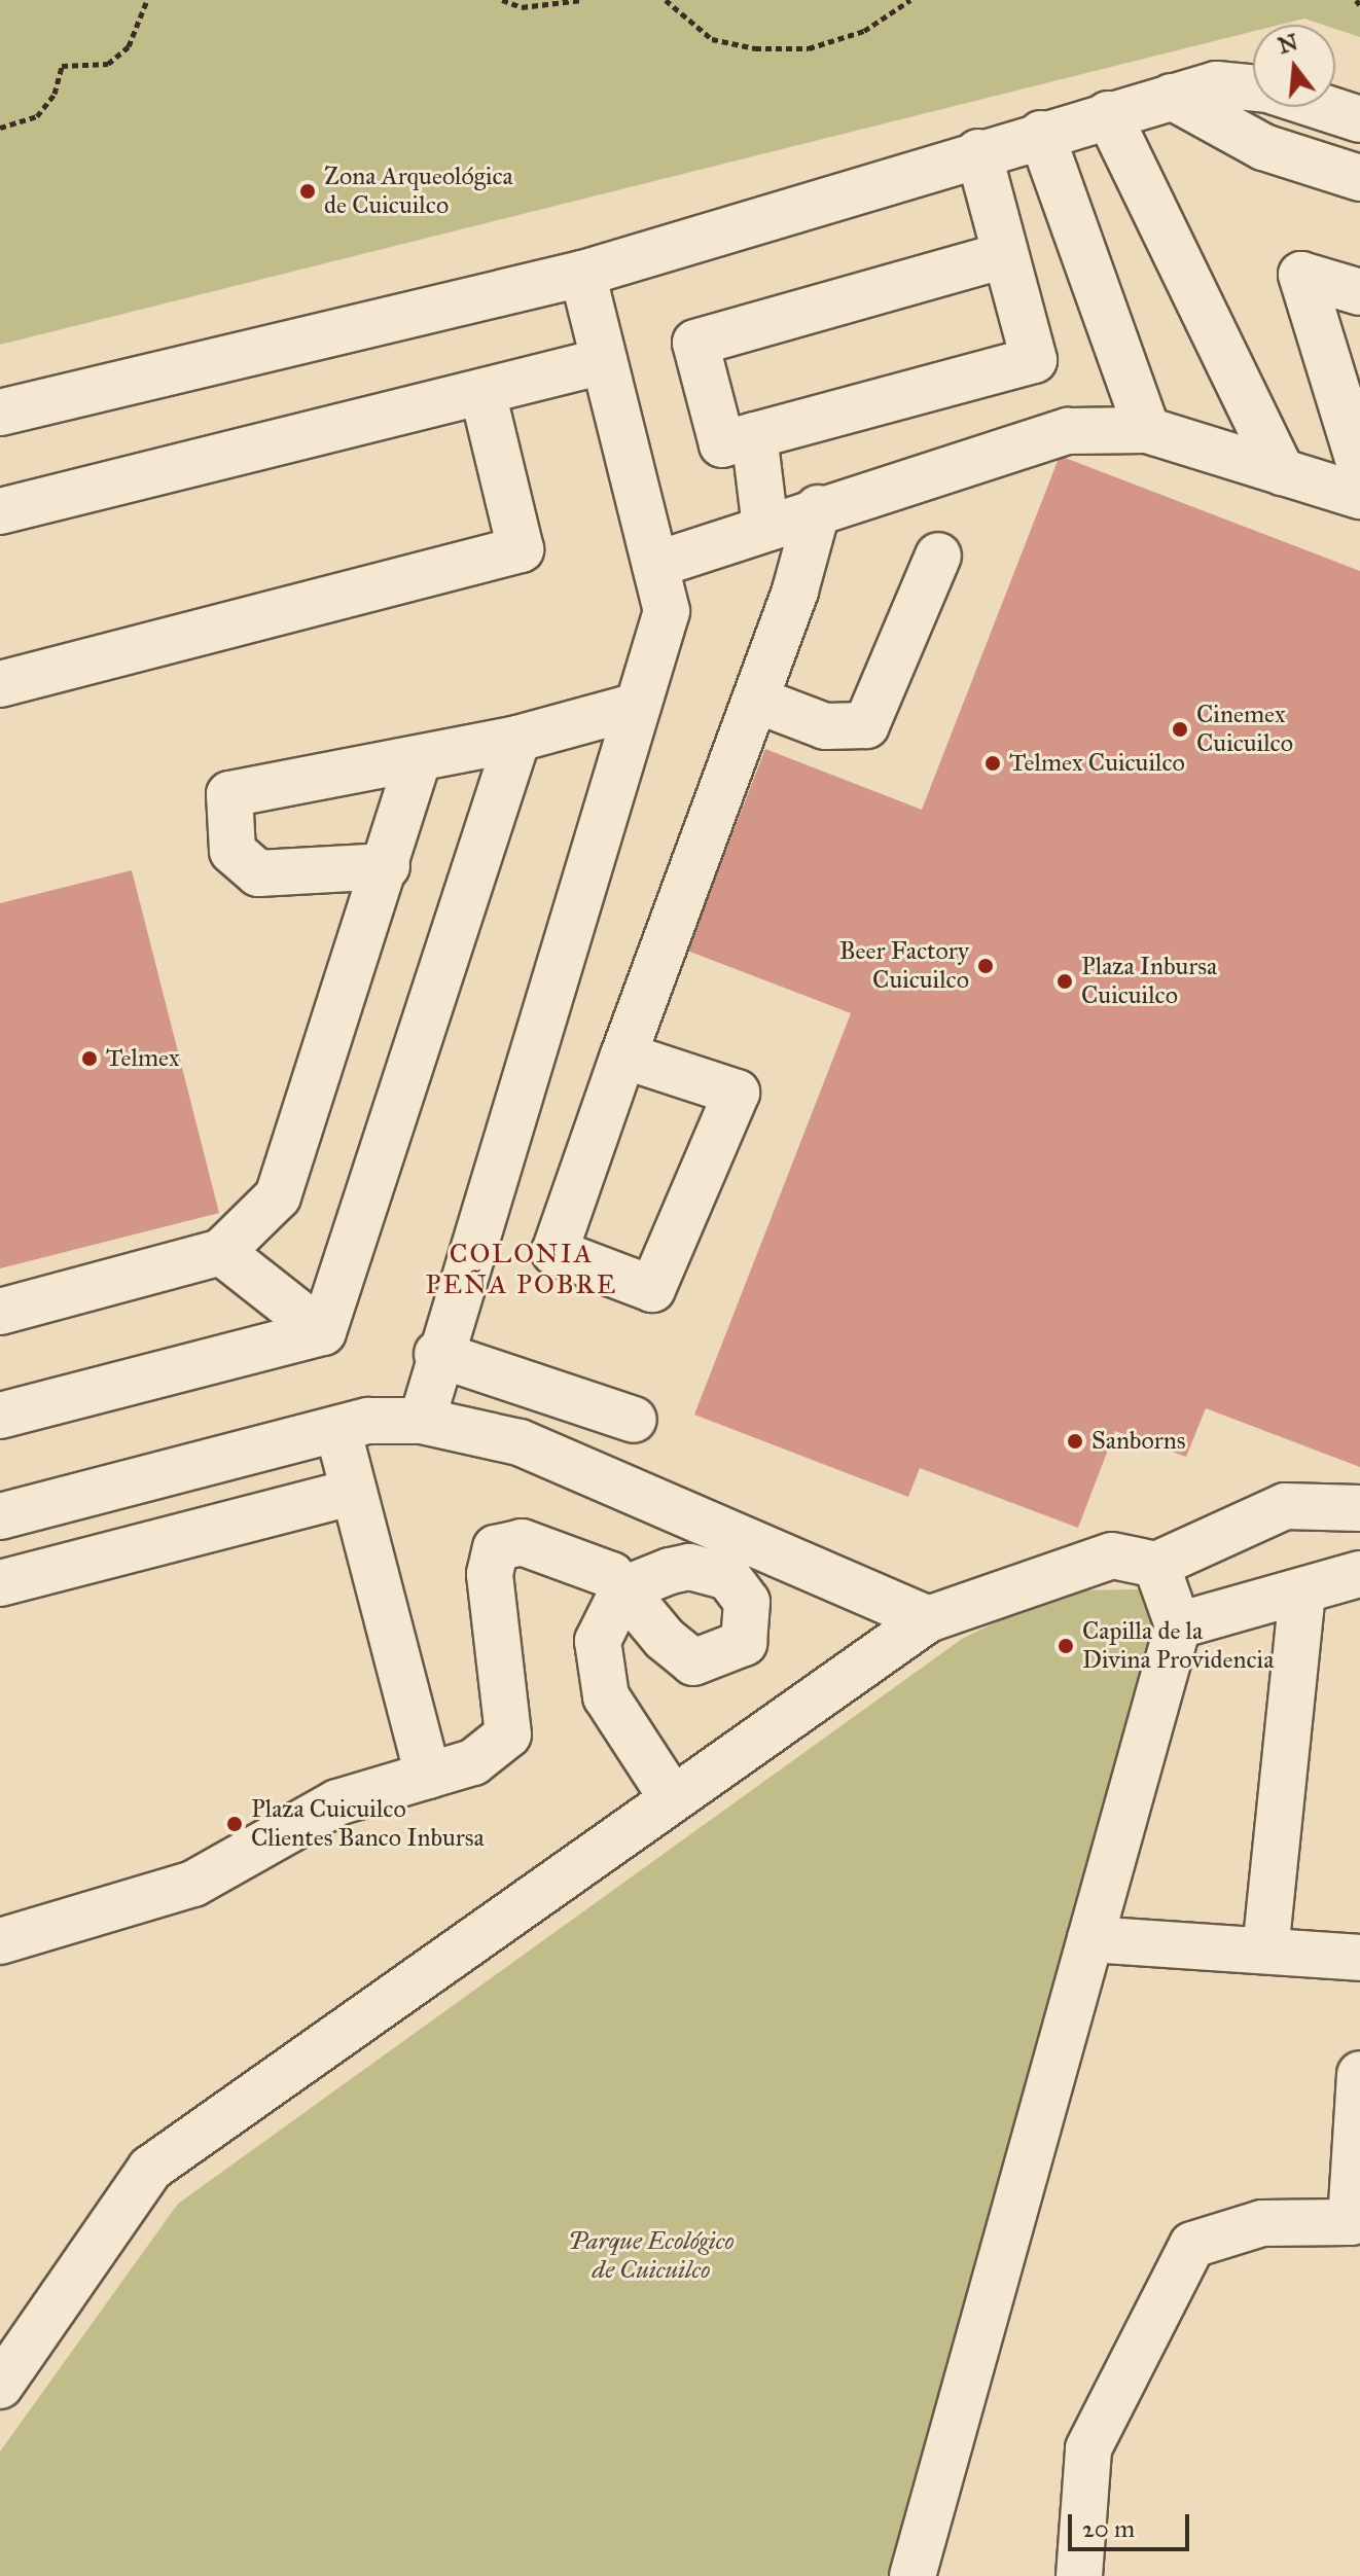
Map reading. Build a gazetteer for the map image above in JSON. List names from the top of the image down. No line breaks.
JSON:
{"districts":["COLONIA PEÑA POBRE"],"parks":["Parque Ecológico de Cuicuilco"],"places":["Zona Arqueológica de Cuicuilco","Cinemex Cuicuilco","Telmex Cuicuilco","Beer Factory Cuicuilco","Plaza Inbursa Cuicuilco","Telmex","Sanborns","Capilla de la Divina Providencia","Plaza Cuicuilco Clientes Banco Inbursa"],"scale_bar":"20 m","north":"top"}
